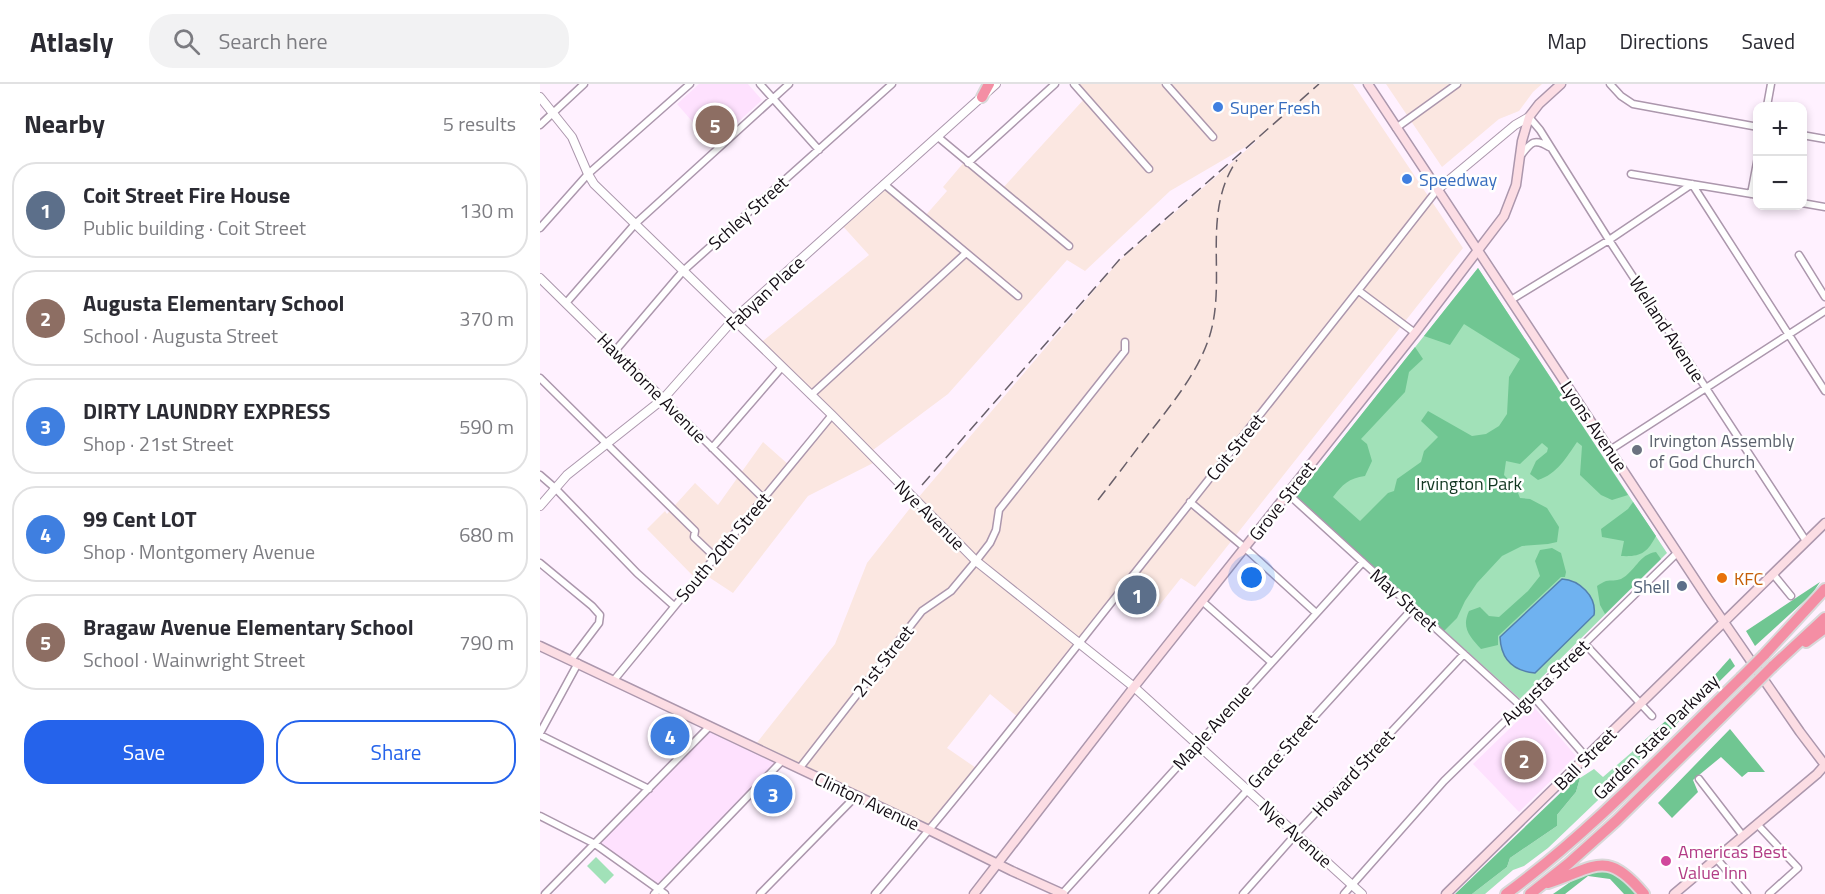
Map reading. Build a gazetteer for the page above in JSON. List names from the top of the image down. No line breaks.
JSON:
{"streets":{"highway":["Garden State Parkway"],"main road":["Lyons Avenue","Coit Street","Grove Street","Ball Street","Clinton Avenue"],"street":["Schley Street","Fabyan Place","Welland Avenue","Hawthorne Avenue","Nye Avenue","South 20th Street","May Street","21st Street","Augusta Street","Maple Avenue","Grace Street","Howard Street"]},"crossings":[["Schley Street","Hawthorne Avenue"],["Schley Street","Nye Avenue"],["Fabyan Place","Hawthorne Avenue"],["Fabyan Place","Nye Avenue"],["Welland Avenue","Coit Street"],["Welland Avenue","Grove Street"],["Welland Avenue","Ball Street"],["Hawthorne Avenue","South 20th Street"],["Lyons Avenue","Coit Street"],["Lyons Avenue","Grove Street"],["Lyons Avenue","Augusta Street"],["Lyons Avenue","Ball Street"],["Coit Street","Grove Street"],["Coit Street","Nye Avenue"],["Coit Street","Clinton Avenue"],["Grove Street","Nye Avenue"],["Grove Street","May Street"],["Grove Street","Clinton Avenue"],["Nye Avenue","South 20th Street"],["Nye Avenue","21st Street"],["Nye Avenue","Augusta Street"],["Nye Avenue","Maple Avenue"],["Nye Avenue","Grace Street"],["Nye Avenue","Howard Street"],["South 20th Street","Clinton Avenue"],["May Street","Augusta Street"],["May Street","Maple Avenue"],["May Street","Grace Street"],["May Street","Howard Street"],["21st Street","Clinton Avenue"],["Maple Avenue","Clinton Avenue"]],"parks":["Irvington Park"],"places":["Super Fresh","Speedway","Irvington Assembly of God Church","KFC","Shell","Americas Best Value Inn"],"page":{"header":"Atlasly","search":"Search here","nav":["Map","Directions","Saved"],"heading":["Nearby","5 results"],"map_buttons":["+","−"],"pins":["5","1","4","2","3"],"list":[{"mark":"1","name":"Coit Street Fire House","note":"Public building · Coit Street","value":"130 m"},{"mark":"2","name":"Augusta Elementary School","note":"School · Augusta Street","value":"370 m"},{"mark":"3","name":"DIRTY LAUNDRY EXPRESS","note":"Shop · 21st Street","value":"590 m"},{"mark":"4","name":"99 Cent LOT","note":"Shop · Montgomery Avenue","value":"680 m"},{"mark":"5","name":"Bragaw Avenue Elementary School","note":"School · Wainwright Street","value":"790 m"}],"buttons":["Save","Share"]}}
